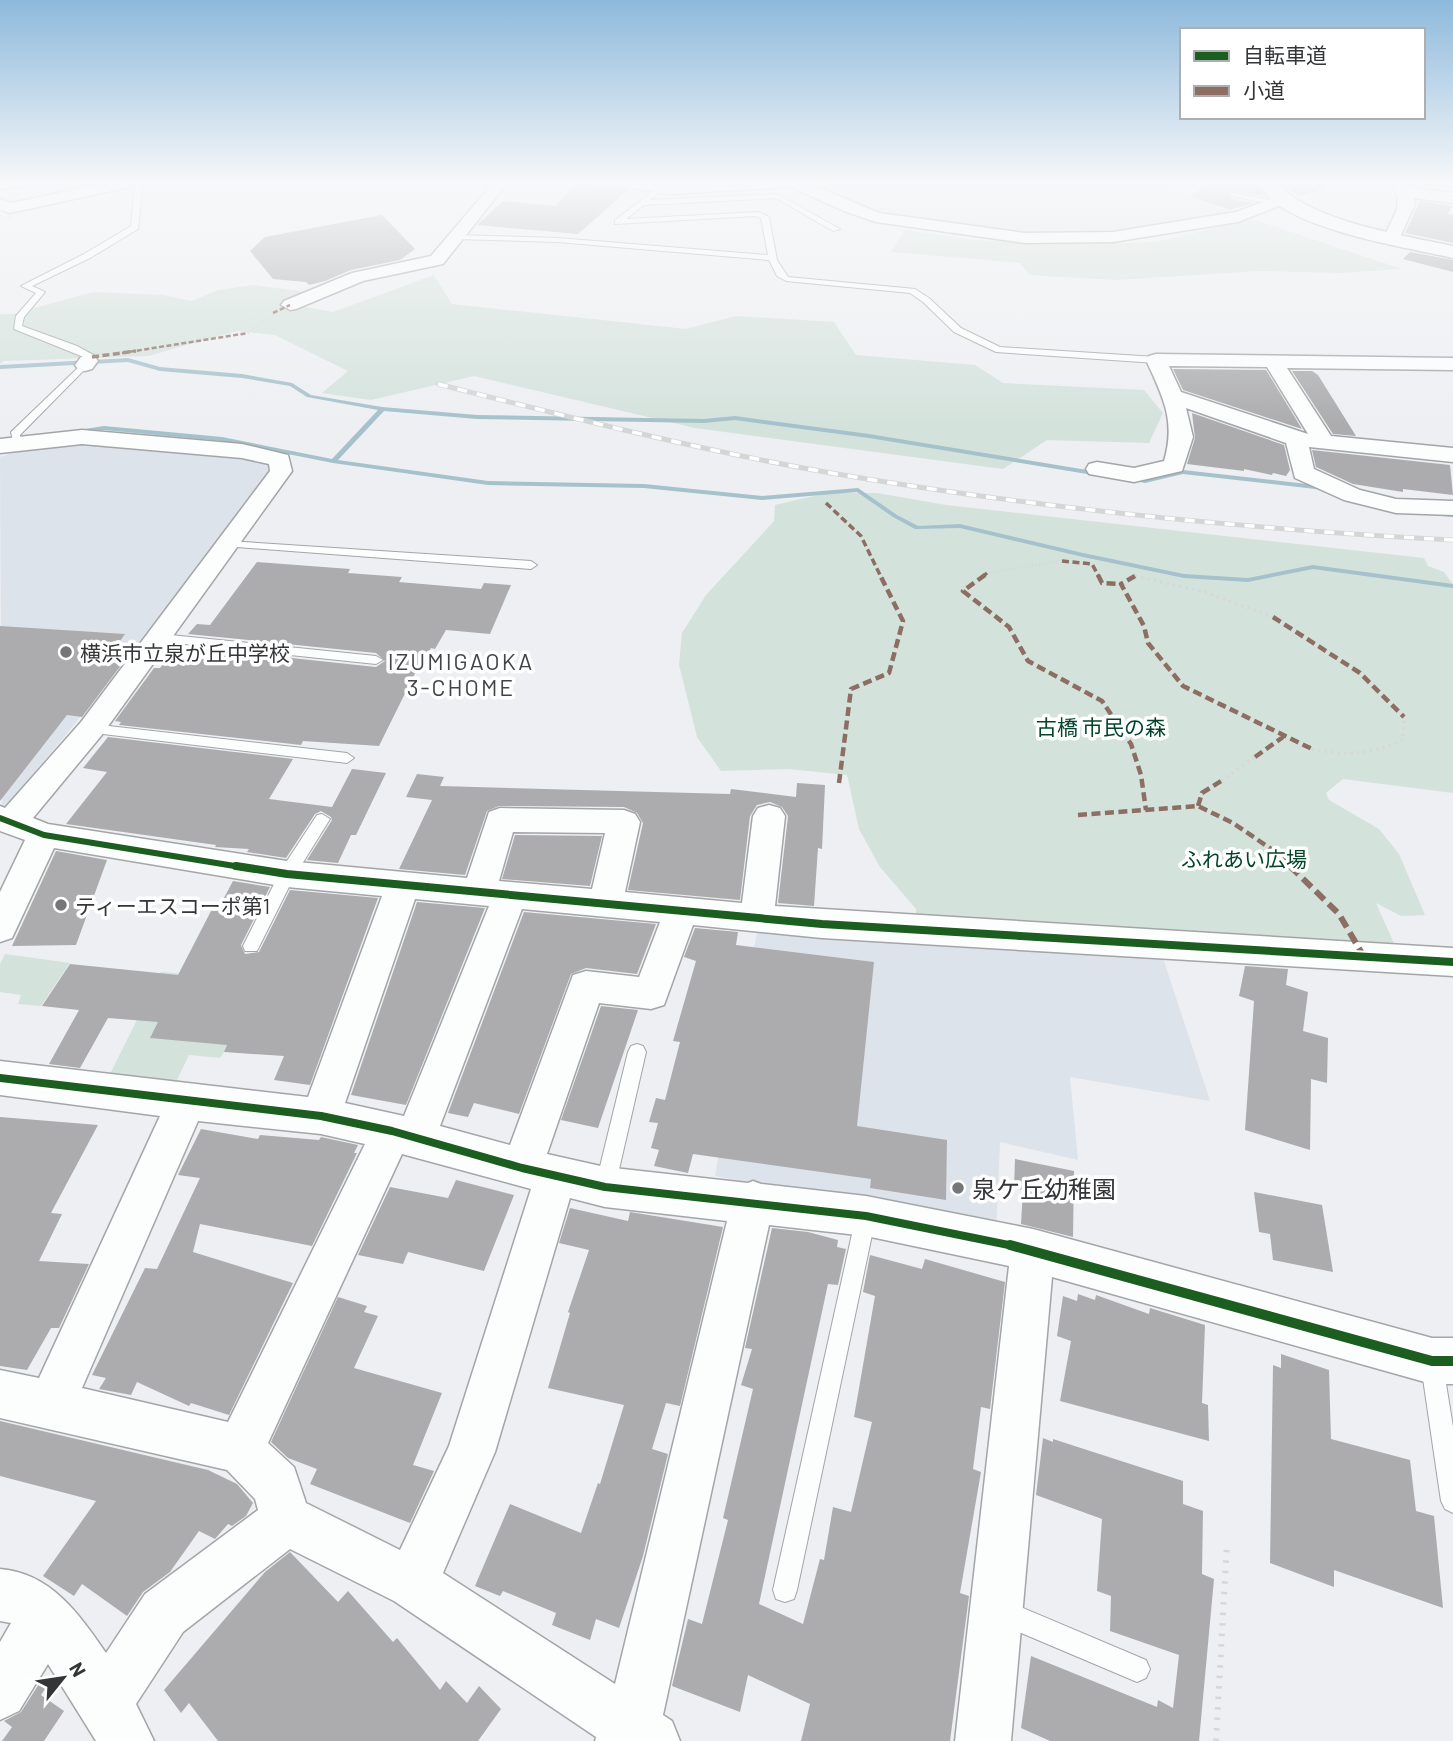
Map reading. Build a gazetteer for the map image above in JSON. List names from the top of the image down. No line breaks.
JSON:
{"districts":["IZUMIGAOKA 3-CHOME"],"parks":["古橋 市民の森","ふれあい広場"],"places":["横浜市立泉が丘中学校","ティーエスコーポ第1","泉ケ丘幼稚園"],"legend":["自転車道","小道"],"north":"top right"}
